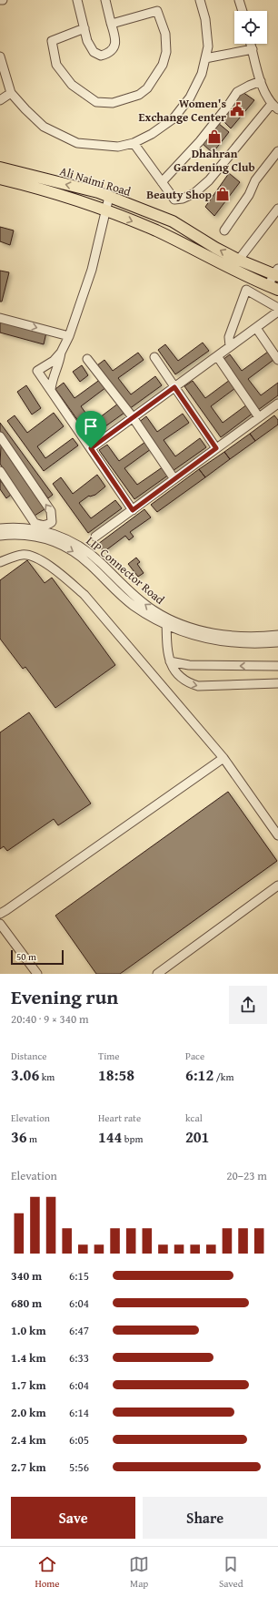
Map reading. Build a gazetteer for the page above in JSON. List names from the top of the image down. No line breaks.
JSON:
{"streets":{"main road":["Ali Naimi Road"],"street":["LIP Connector Road"]},"places":{"public building":["Women's Exchange Center"],"shop":["Dhahran Gardening Club","Beauty Shop"]},"scale_bar":"50 m","page":{"scale":"50 m","heading":["Evening run","20:40 · 9 × 340 m"],"stats":[["Distance","3.06 km"],["Time","18:58"],["Pace","6:12 /km"],["Elevation","36 m"],["Heart rate","144 bpm"],["kcal","201"]],"chart":["Elevation","20–23 m"],"list":[{"name":"340 m","note":"6:15"},{"name":"680 m","note":"6:04"},{"name":"1.0 km","note":"6:47"},{"name":"1.4 km","note":"6:33"},{"name":"1.7 km","note":"6:04"},{"name":"2.0 km","note":"6:14"},{"name":"2.4 km","note":"6:05"},{"name":"2.7 km","note":"5:56"}],"buttons":["Save","Share"],"tabs":["Home","Map","Saved"]}}
